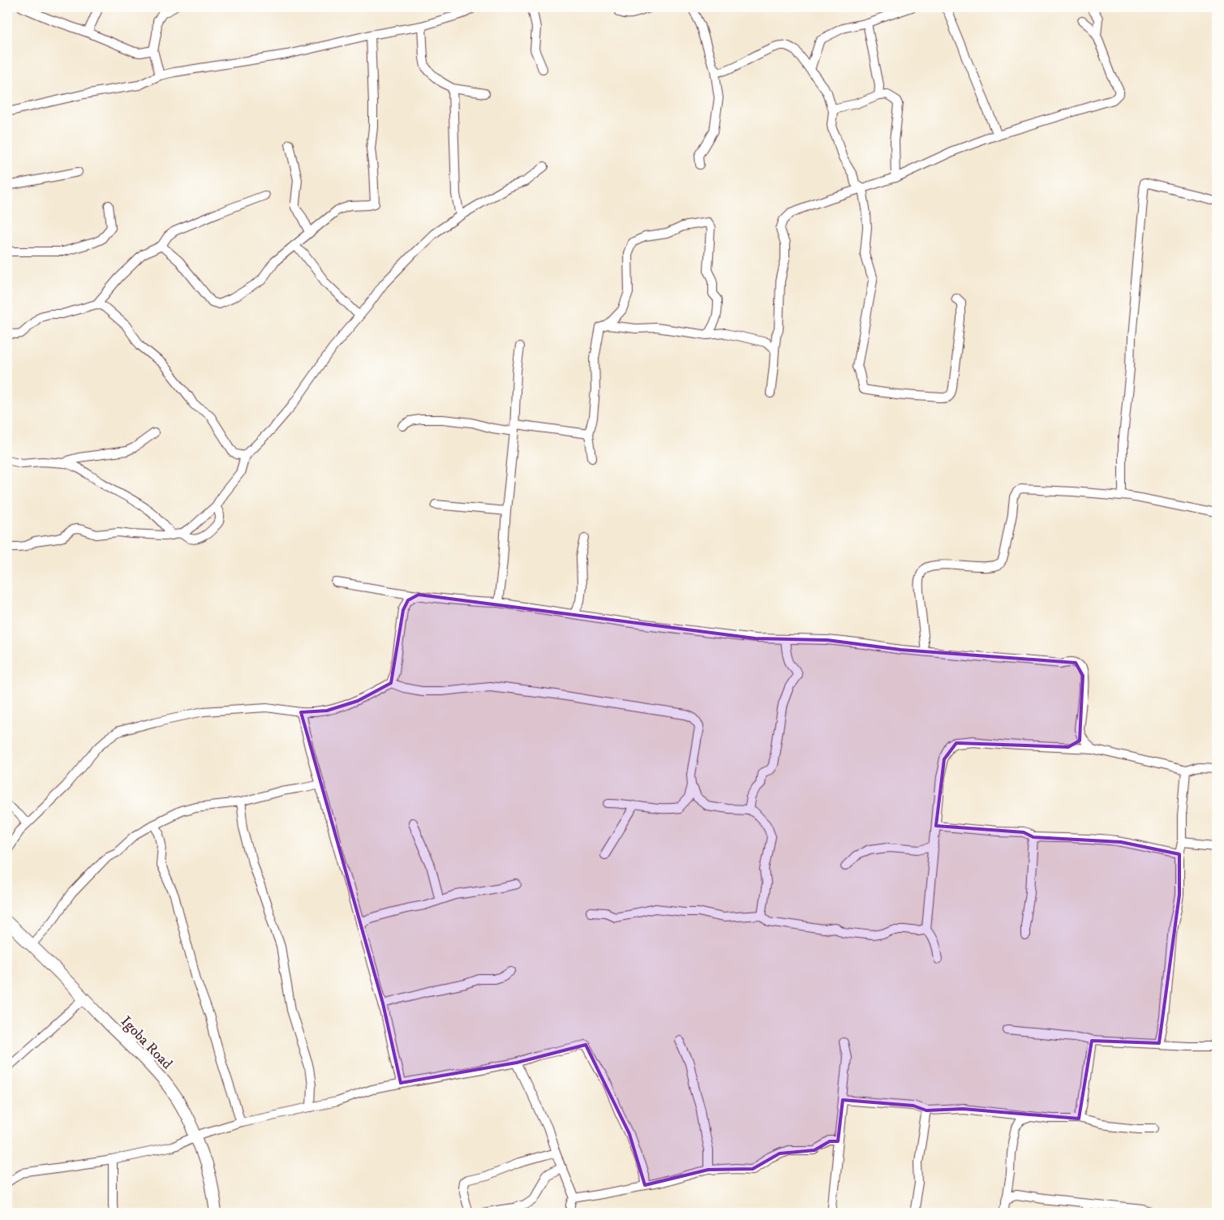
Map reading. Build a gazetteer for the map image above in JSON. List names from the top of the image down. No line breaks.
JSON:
{"streets":{"street":["Igoba Road"]}}
